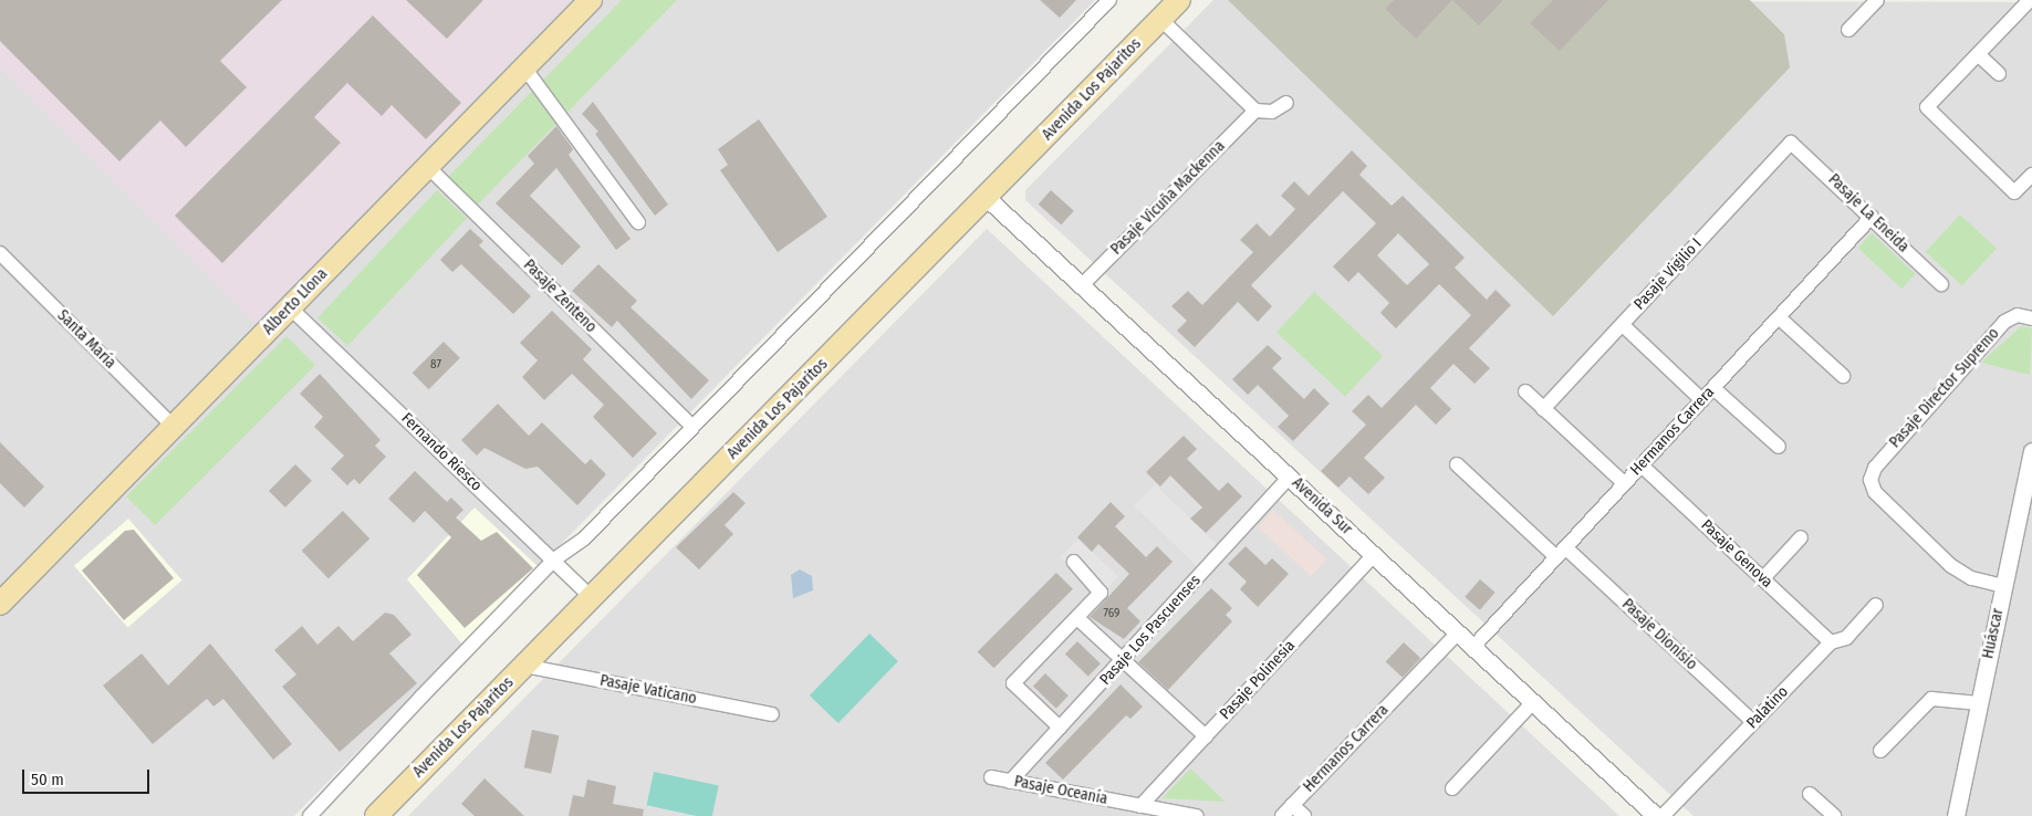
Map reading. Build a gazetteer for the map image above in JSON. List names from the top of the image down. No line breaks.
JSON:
{"streets":{"main road":["Avenida Los Pajaritos","Alberto Llona"],"street":["Pasaje Vicuña Mackenna","Pasaje La Eneida","Pasaje Vigilio I","Pasaje Zenteno","Santa María","Pasaje Director Supremo","Hermanos Carrera","Fernando Riesco","Avenida Sur","Pasaje Genova","Pasaje Los Pascuenses","Huáscar","Pasaje Dionisio","Pasaje Polinesia","Pasaje Vaticano","Palatino","Pasaje Oceanía"]},"crossings":[["Avenida Los Pajaritos","Fernando Riesco"],["Avenida Los Pajaritos","Avenida Sur"],["Avenida Los Pajaritos","Pasaje Vaticano"],["Pasaje Vicuña Mackenna","Avenida Sur"],["Pasaje La Eneida","Pasaje Vigilio I"],["Pasaje La Eneida","Hermanos Carrera"],["Pasaje Zenteno","Alberto Llona"],["Alberto Llona","Santa María"],["Alberto Llona","Fernando Riesco"],["Pasaje Director Supremo","Huáscar"],["Hermanos Carrera","Avenida Sur"],["Hermanos Carrera","Pasaje Genova"],["Hermanos Carrera","Pasaje Dionisio"],["Avenida Sur","Pasaje Los Pascuenses"],["Avenida Sur","Pasaje Polinesia"],["Pasaje Genova","Palatino"],["Pasaje Los Pascuenses","Pasaje Oceanía"],["Pasaje Dionisio","Palatino"],["Pasaje Polinesia","Pasaje Oceanía"]],"house_numbers":["87","769"],"scale_bar":"50 m"}
